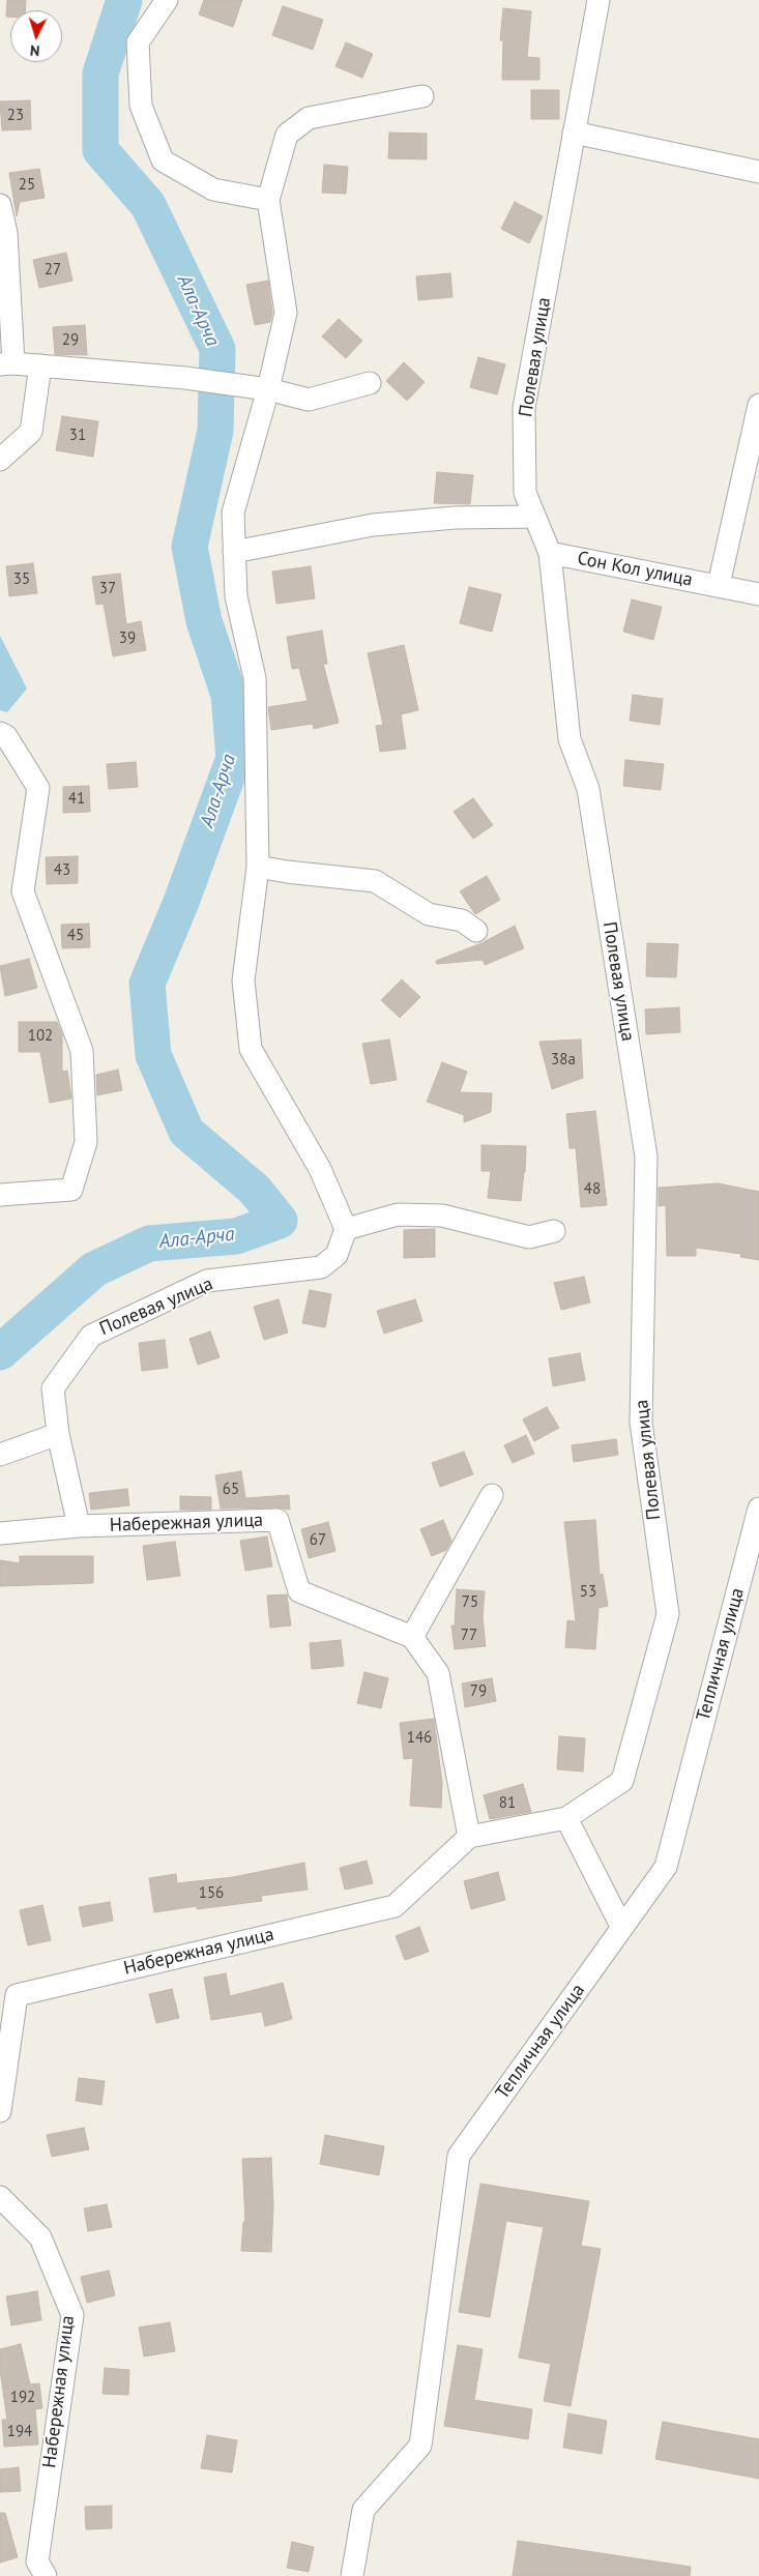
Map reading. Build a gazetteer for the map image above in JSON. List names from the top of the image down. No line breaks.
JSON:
{"streets":{"street":["Полевая улица","Сон Кол улица","Набережная улица","Тепличная улица"]},"crossings":[["Полевая улица","Сон Кол улица"]],"water":["Ала-Арча"],"house_numbers":["23","25","27","29","31","35","37","39","41","43","45","102","38а","48","65","67","53","75","77","79","146","81","156","192","194"],"north":"bottom"}
